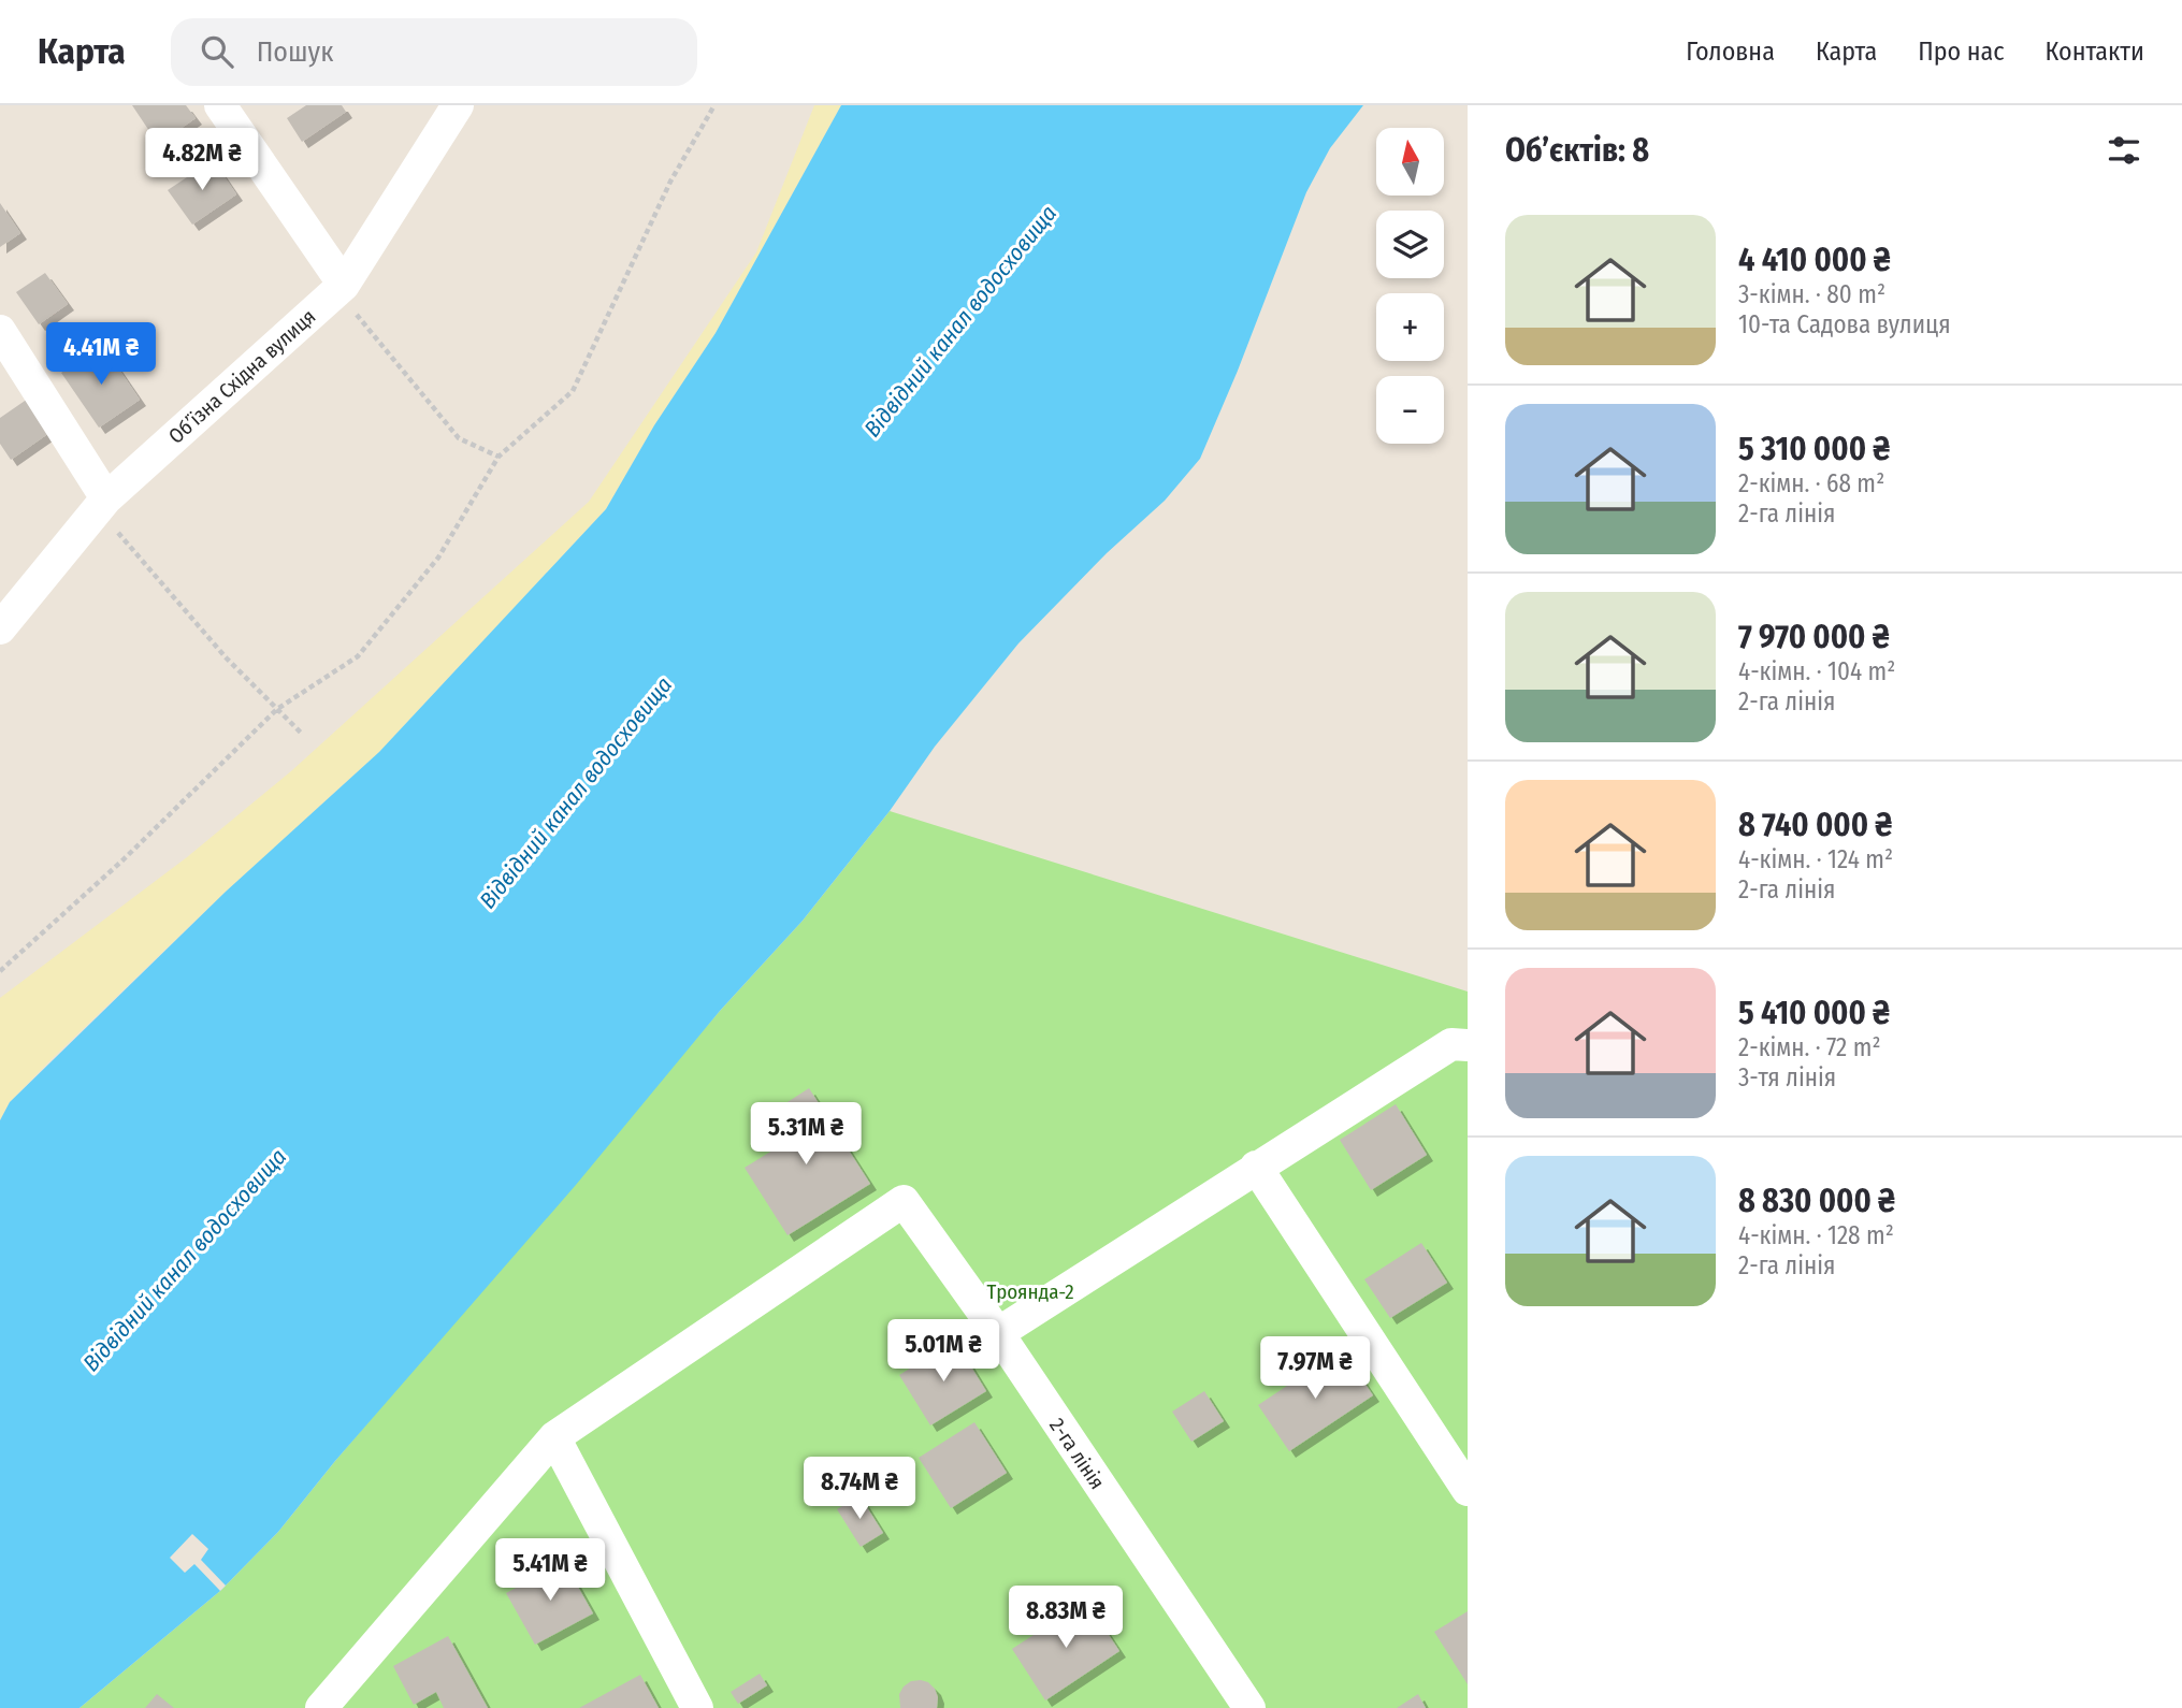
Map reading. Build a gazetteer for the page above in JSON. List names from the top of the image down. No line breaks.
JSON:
{"streets":{"street":["Обʼїзна Східна вулиця","2-га лінія"]},"water":["Відвідний канал водосховища"],"parks":["Троянда-2"],"north":"top","page":{"header":"Карта","search":"Пошук","nav":["Головна","Карта","Про нас","Контакти"],"heading":"Об’єктів: 8","map_buttons":["+","−"],"price":["4.82M ₴","4.41M ₴","5.31M ₴","5.01M ₴","7.97M ₴","8.74M ₴","5.41M ₴","8.83M ₴"],"list":[{"name":"4 410 000 ₴","note":"3-кімн. · 80 m² · 10-та Садова вулиця"},{"name":"5 310 000 ₴","note":"2-кімн. · 68 m² · 2-га лінія"},{"name":"7 970 000 ₴","note":"4-кімн. · 104 m² · 2-га лінія"},{"name":"8 740 000 ₴","note":"4-кімн. · 124 m² · 2-га лінія"},{"name":"5 410 000 ₴","note":"2-кімн. · 72 m² · 3-тя лінія"},{"name":"8 830 000 ₴","note":"4-кімн. · 128 m² · 2-га лінія"}]}}
